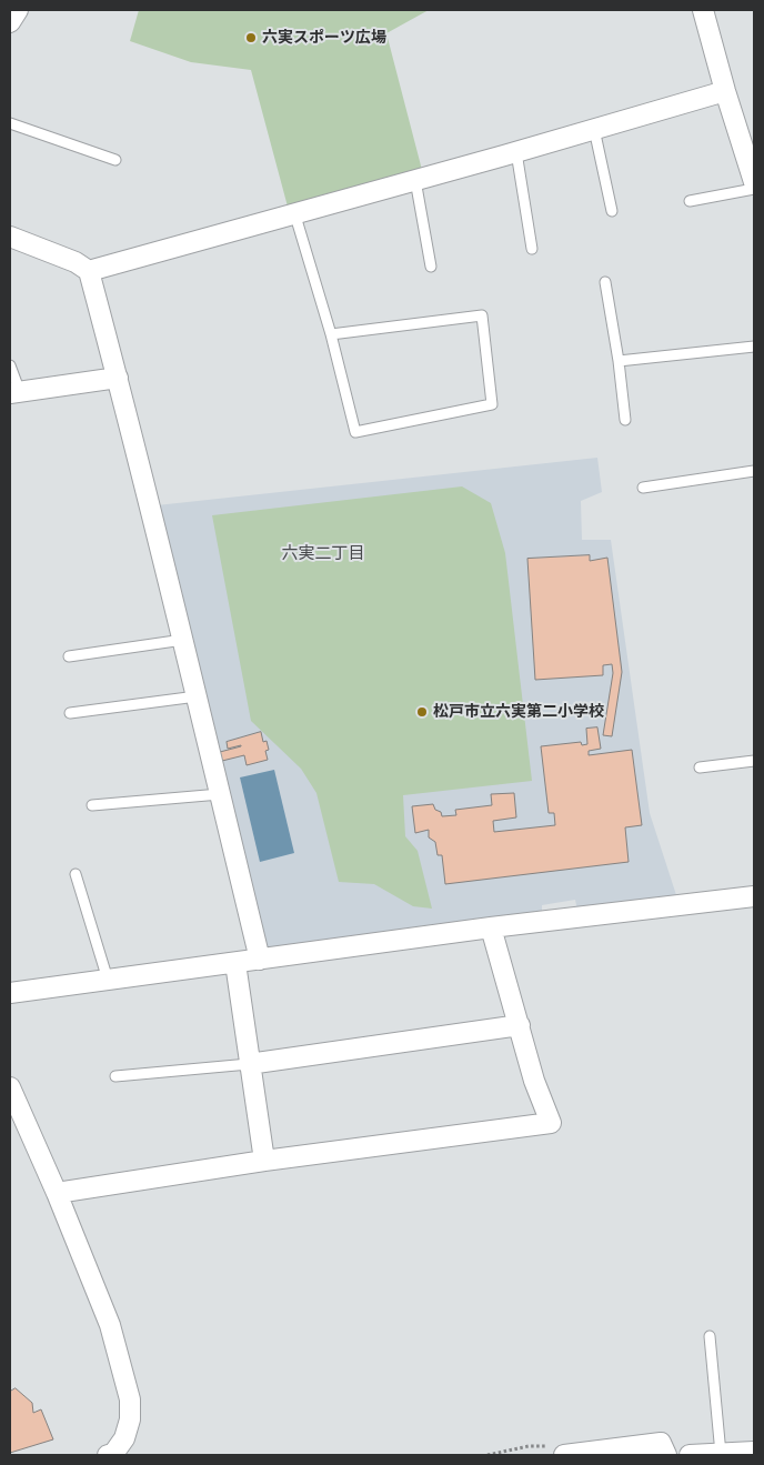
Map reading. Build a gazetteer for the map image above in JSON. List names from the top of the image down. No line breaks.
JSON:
{"districts":["六実二丁目"],"places":["六実スポーツ広場","松戸市立六実第二小学校"]}
